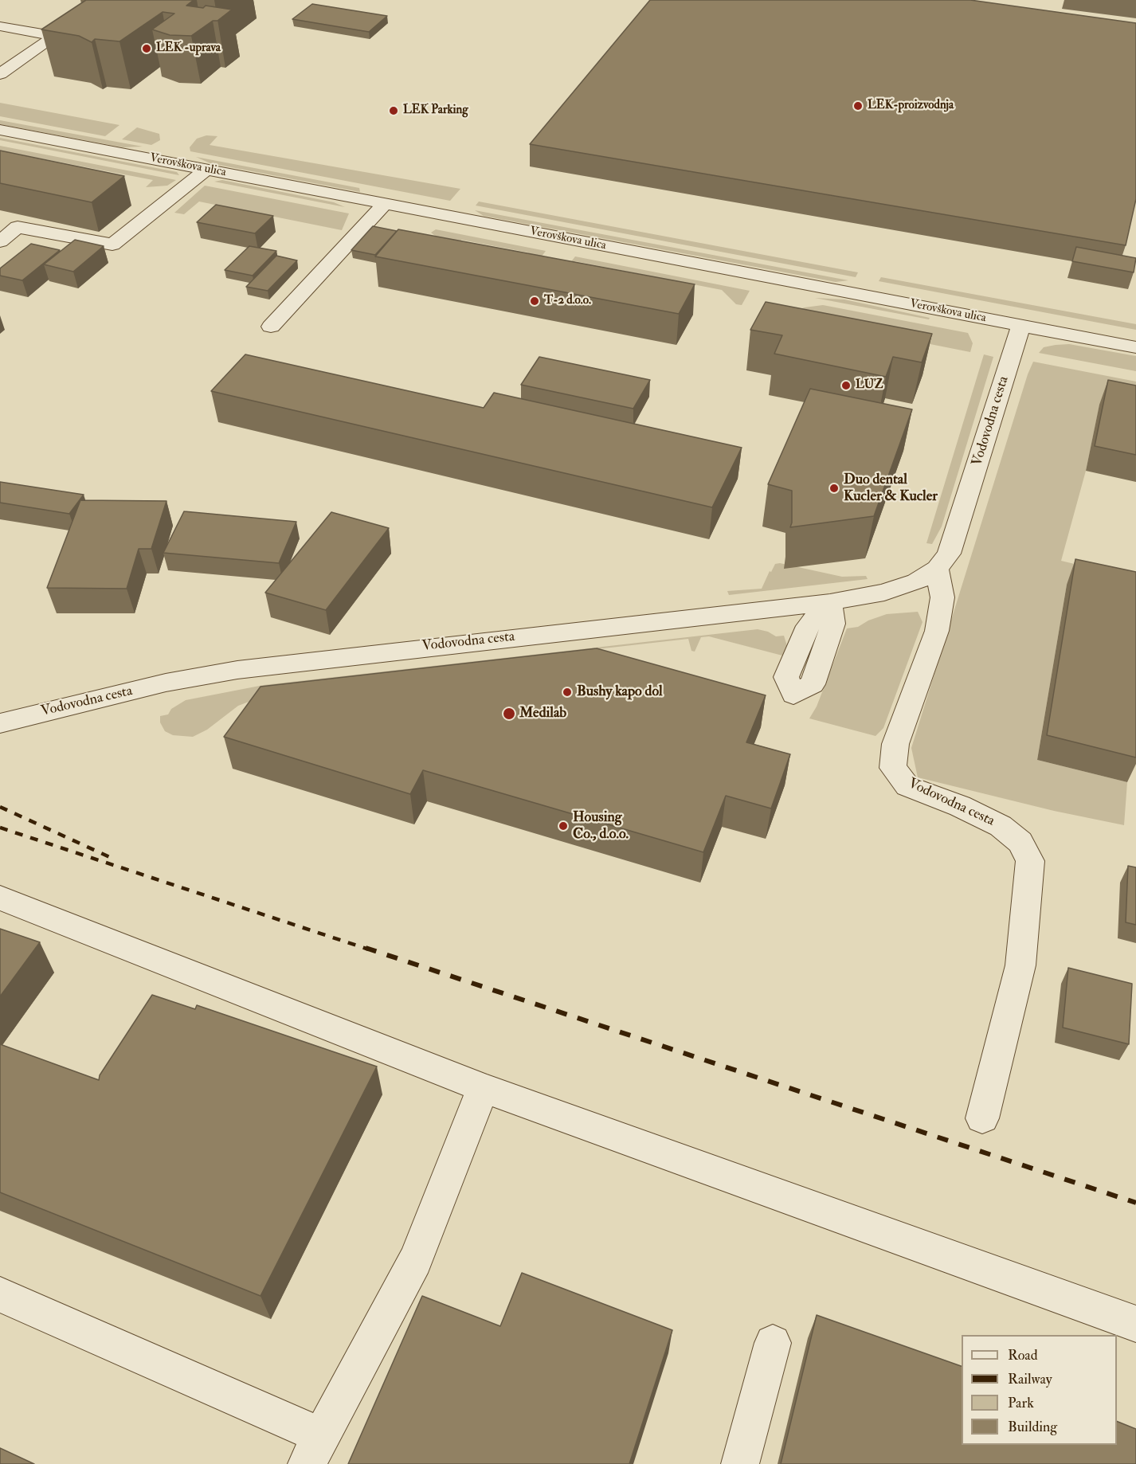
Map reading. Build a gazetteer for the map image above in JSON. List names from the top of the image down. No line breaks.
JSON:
{"streets":{"street":["Verovškova ulica","Vodovodna cesta"]},"crossings":[["Verovškova ulica","Vodovodna cesta"]],"places":["LEK -uprava","LEK-proizvodnja","LEK Parking","T-2 d.o.o.","LUZ","Duo dental Kucler & Kucler","Bushy kapo dol","Medilab","Housing Co., d.o.o."],"legend":["Road","Railway","Park","Building"]}
